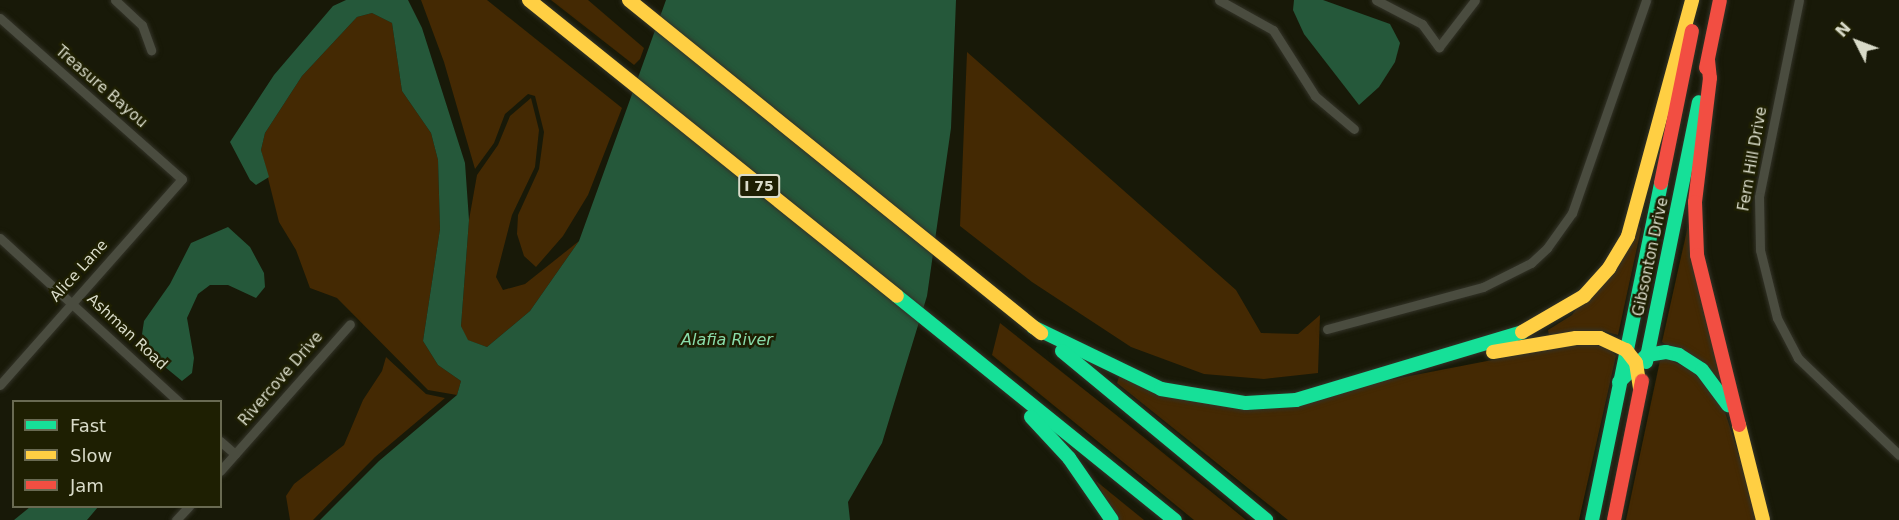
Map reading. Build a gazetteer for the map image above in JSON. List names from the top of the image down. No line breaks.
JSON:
{"streets":{"main road":["I 75","Gibsonton Drive"],"street":["Treasure Bayou","Fern Hill Drive","Alice Lane","Ashman Road","Rivercove Drive"]},"crossings":[["Treasure Bayou","Alice Lane"],["Alice Lane","Ashman Road"]],"water":["Alafia River"],"legend":["Fast","Slow","Jam"],"north":"top left"}
